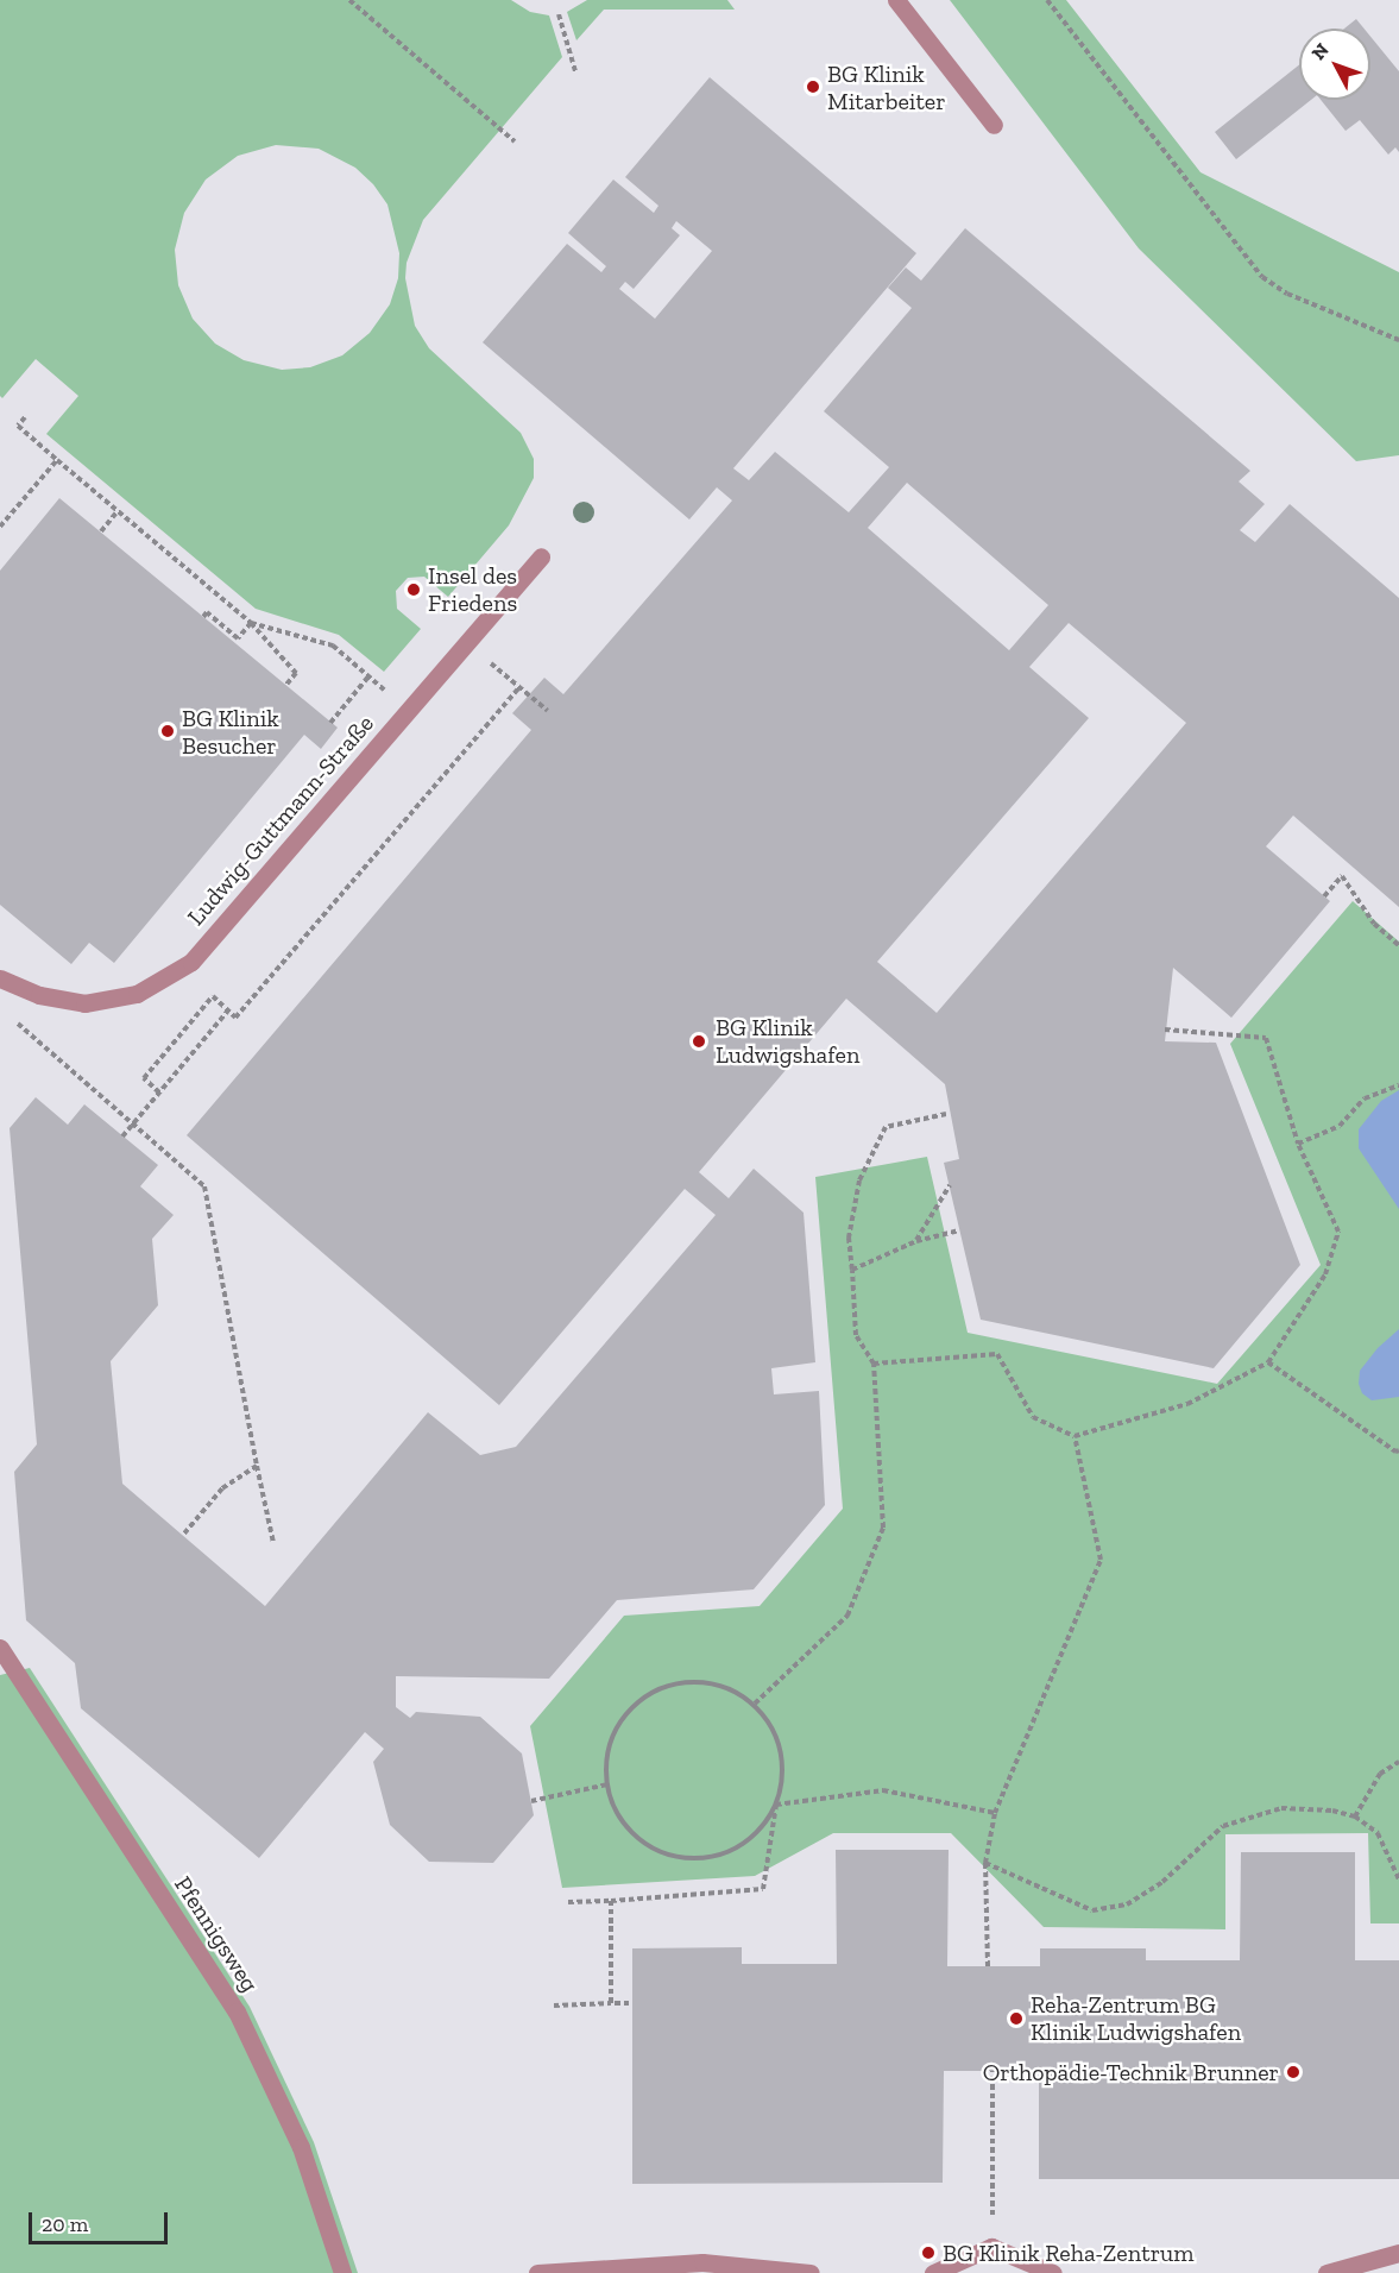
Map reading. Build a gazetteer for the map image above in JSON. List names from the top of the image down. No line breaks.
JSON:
{"streets":{"street":["Ludwig-Guttmann-Straße","Pfennigsweg"]},"places":["BG Klinik Mitarbeiter","Insel des Friedens","BG Klinik Besucher","BG Klinik Ludwigshafen","Reha-Zentrum BG Klinik Ludwigshafen","Orthopädie-Technik Brunner","BG Klinik Reha-Zentrum"],"scale_bar":"20 m","north":"top left"}
